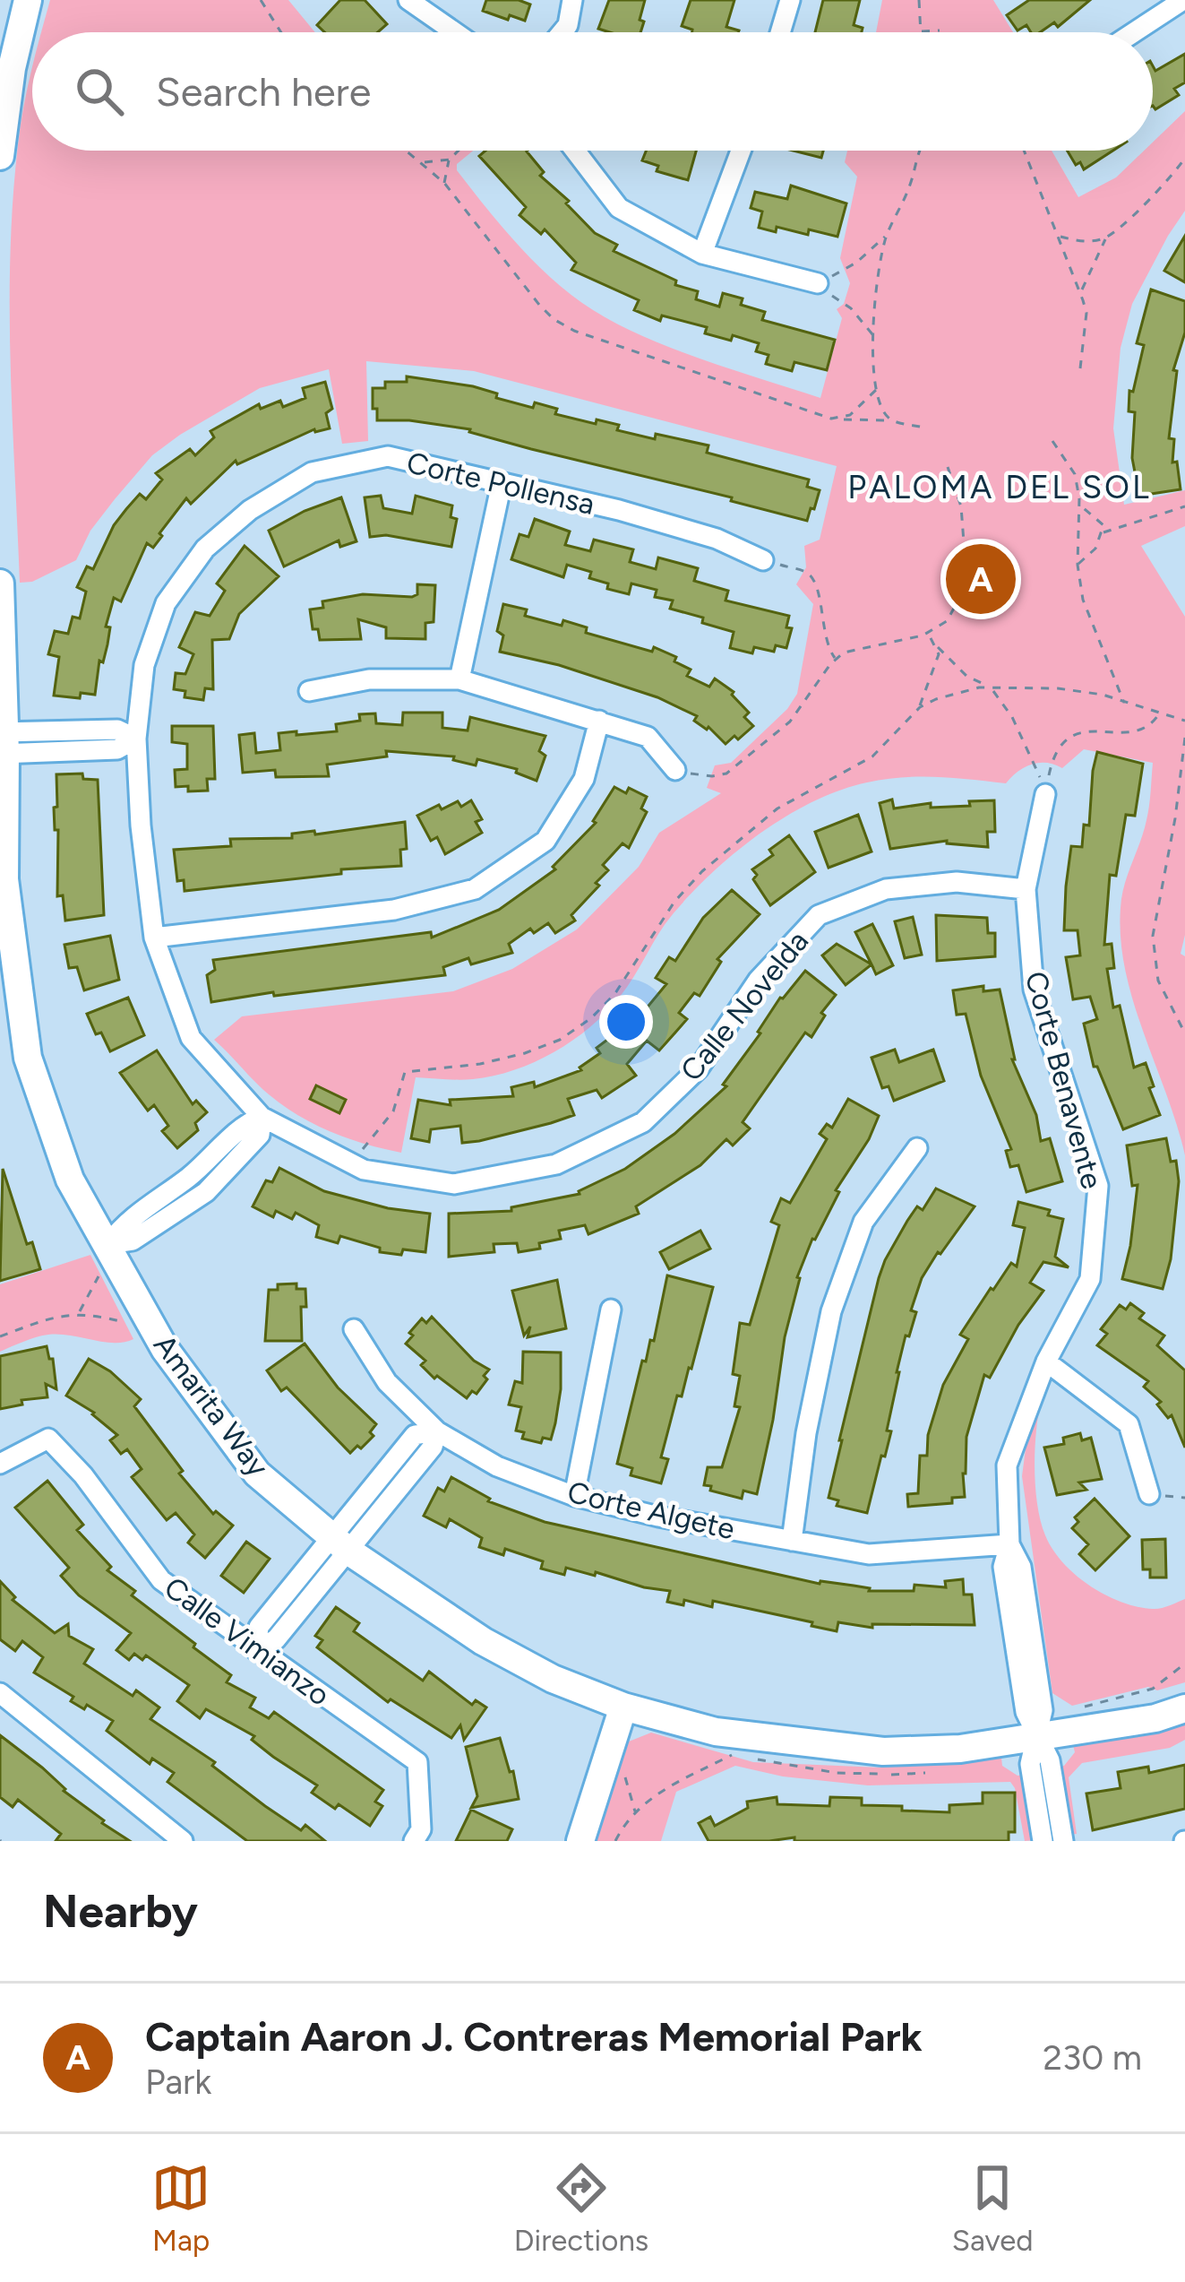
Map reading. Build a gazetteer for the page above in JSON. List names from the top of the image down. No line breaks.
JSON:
{"streets":{"street":["Corte Pollensa","Calle Novelda","Corte Benavente","Amarita Way","Corte Algete","Calle Vimianzo"]},"crossings":[["Corte Pollensa","Calle Novelda"],["Calle Novelda","Corte Benavente"],["Corte Benavente","Amarita Way"],["Corte Benavente","Corte Algete"]],"districts":["PALOMA DEL SOL"],"page":{"search":"Search here","pins":"A","heading":"Nearby","list":[{"mark":"A","name":"Captain Aaron J. Contreras Memorial Park","note":"Park","value":"230 m"}],"nav":["Map","Directions","Saved"]}}
